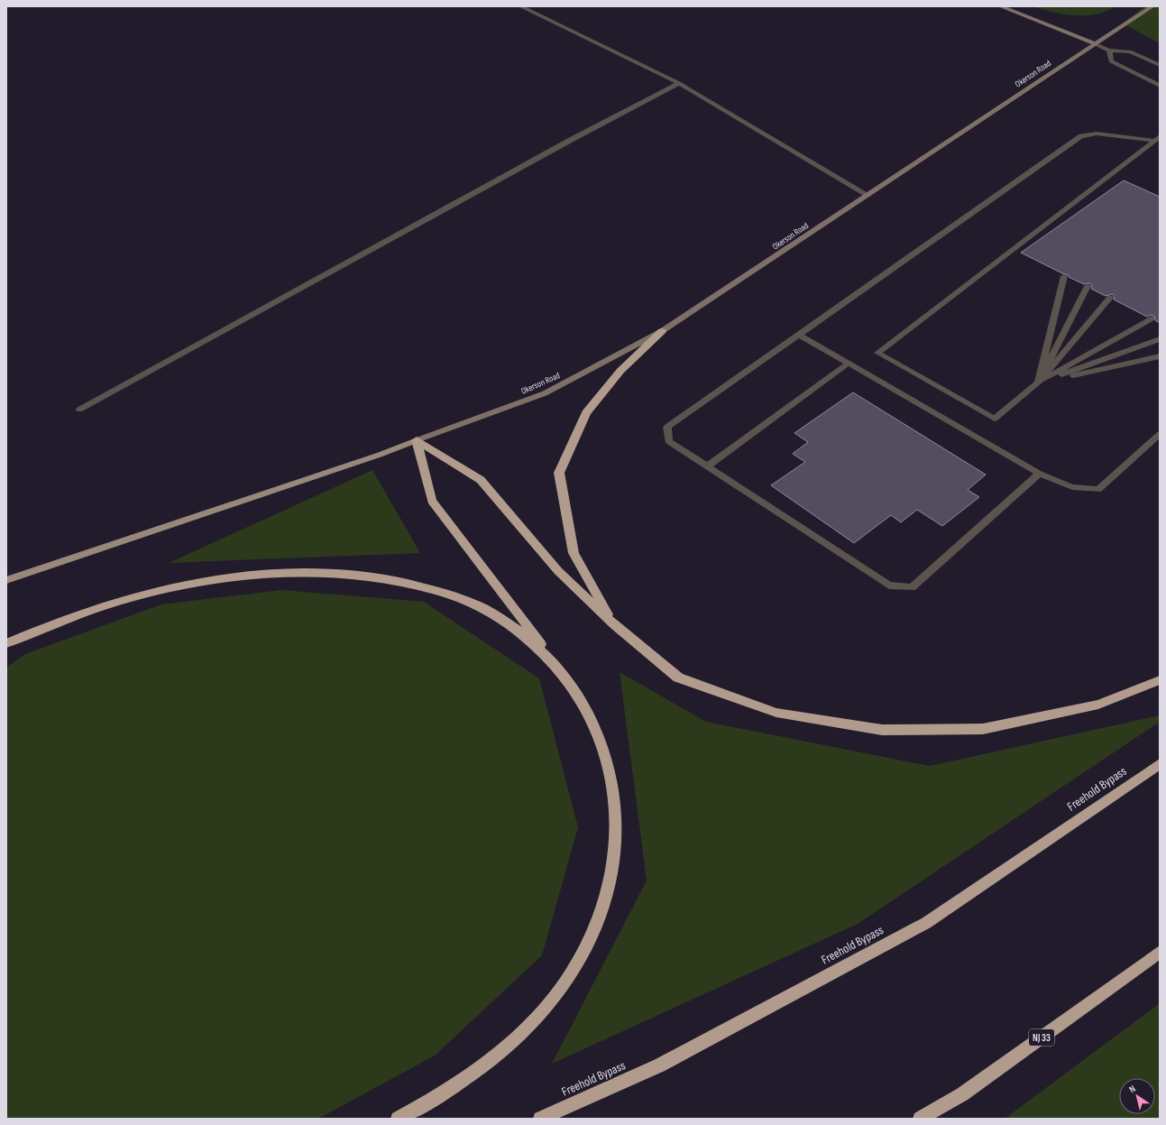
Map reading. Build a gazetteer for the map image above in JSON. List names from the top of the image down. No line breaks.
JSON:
{"streets":{"highway":["Freehold Bypass","NJ 33"],"street":["Okerson Road"]},"north":"top left"}
